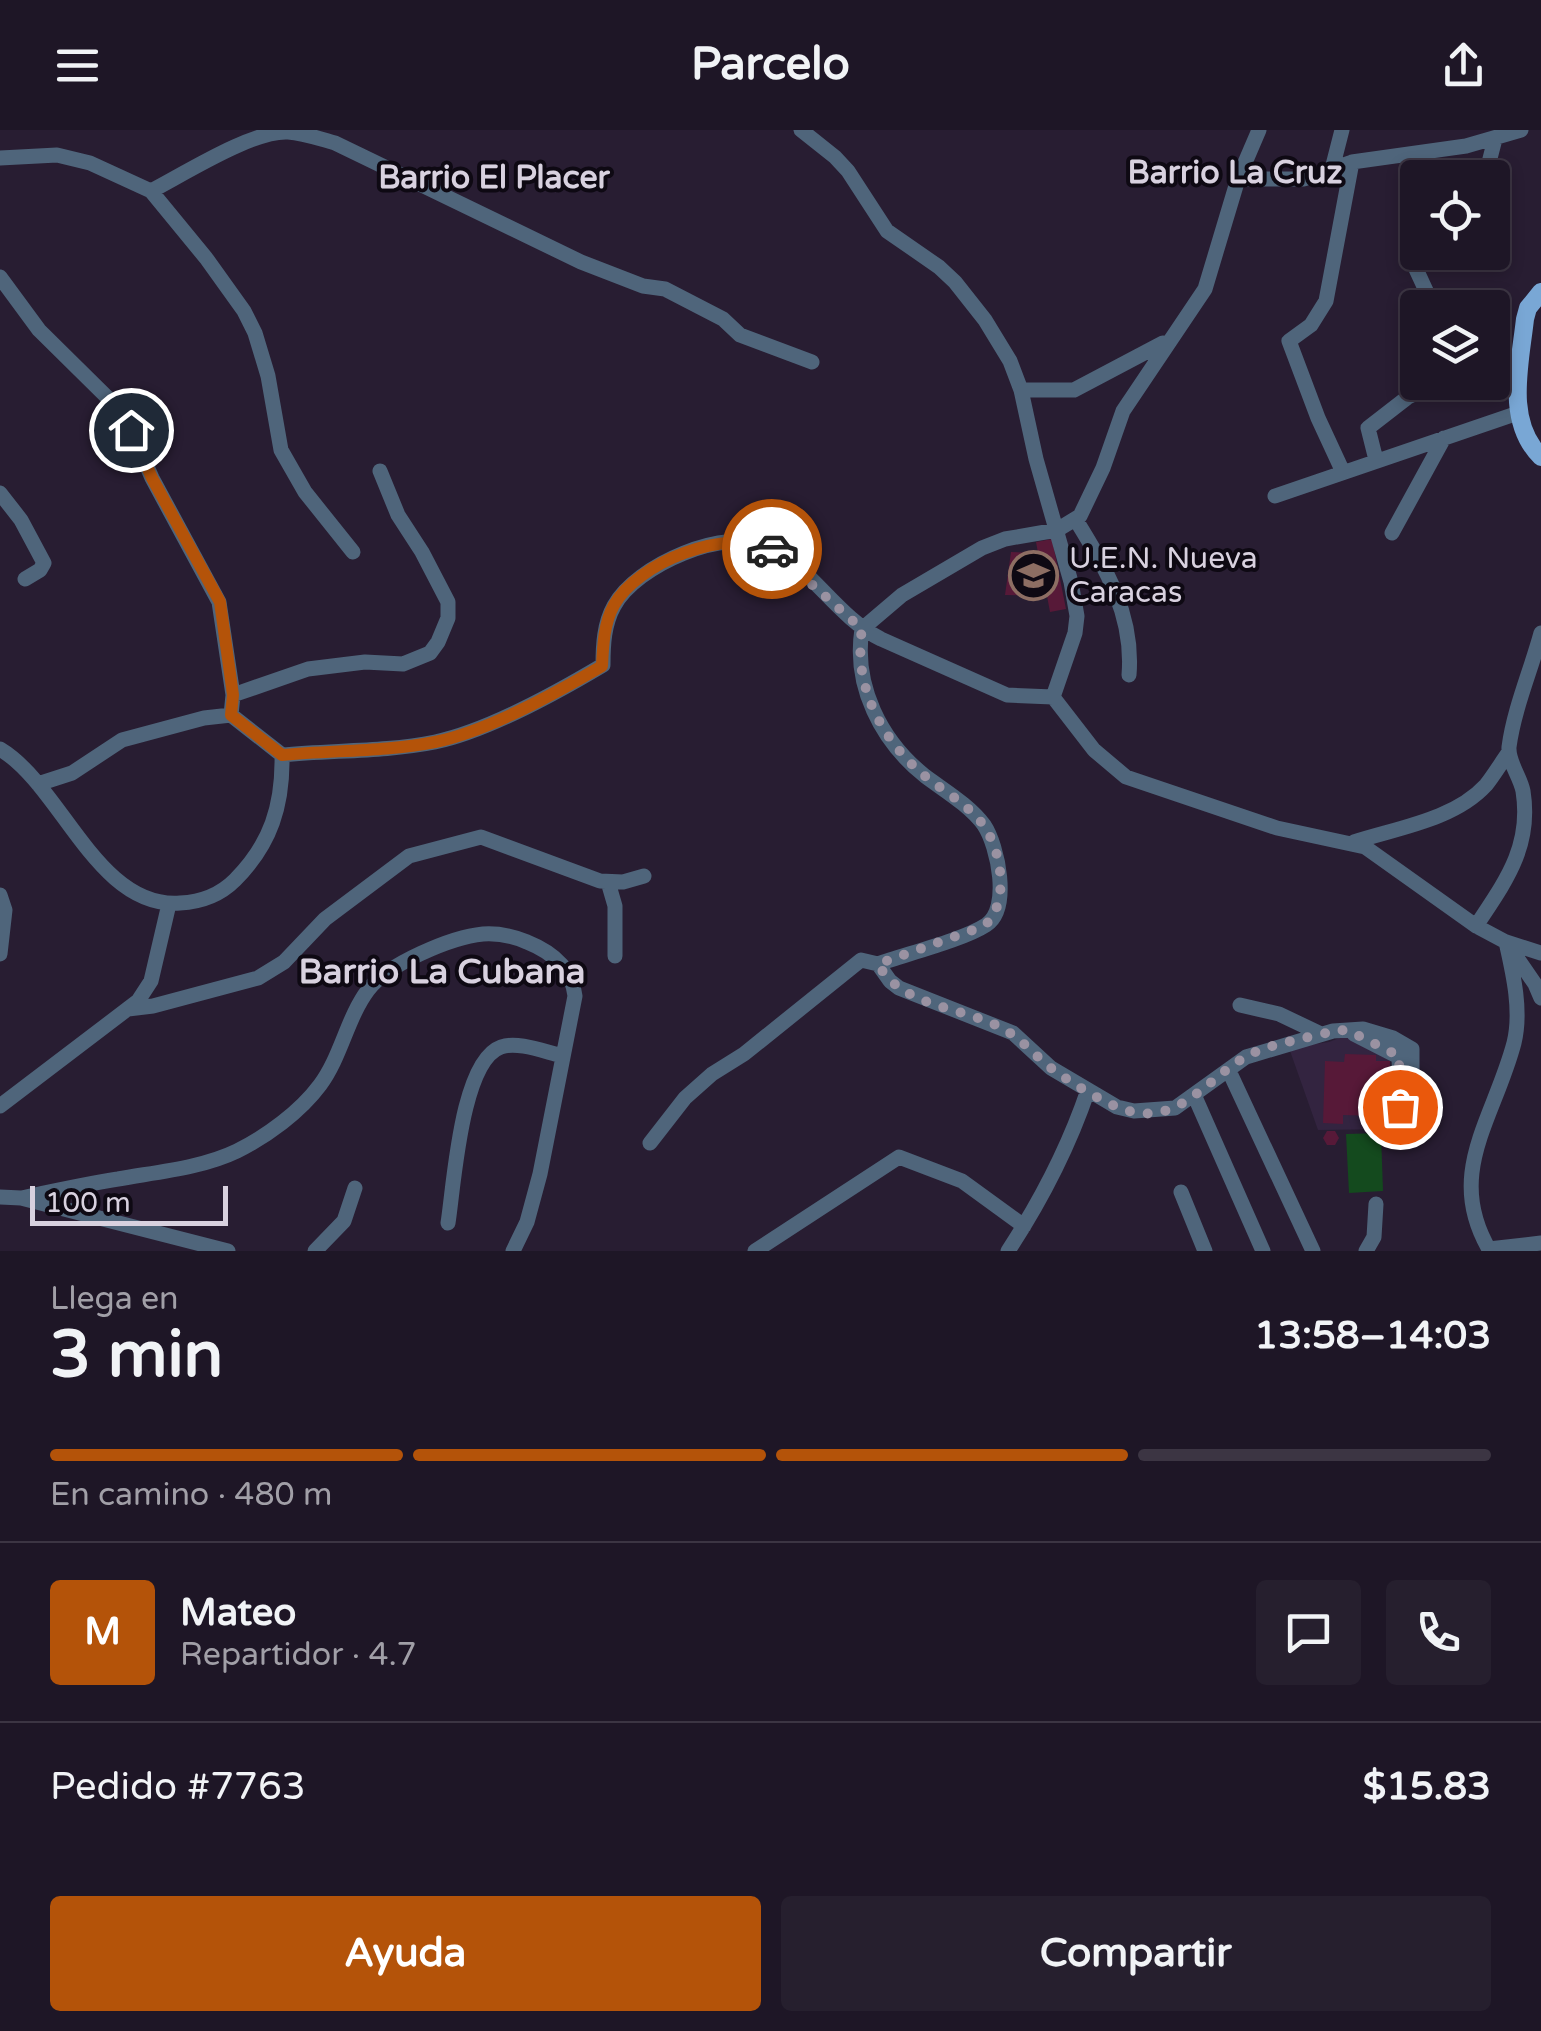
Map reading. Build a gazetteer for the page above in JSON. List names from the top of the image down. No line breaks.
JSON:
{"districts":["Barrio La Cruz","Barrio El Placer","Barrio La Cubana"],"places":{"school or university":["U.E.N. Nueva Caracas"]},"scale_bar":"100 m","page":{"header":"Parcelo","scale":"100 m","heading":["3 min","Llega en","13:58–14:03"],"panel":["Mateo","Repartidor · 4.7","Pedido #7763","$15.83"],"bar":"En camino · 480 m","round":"M","buttons":["Ayuda","Compartir"]}}
